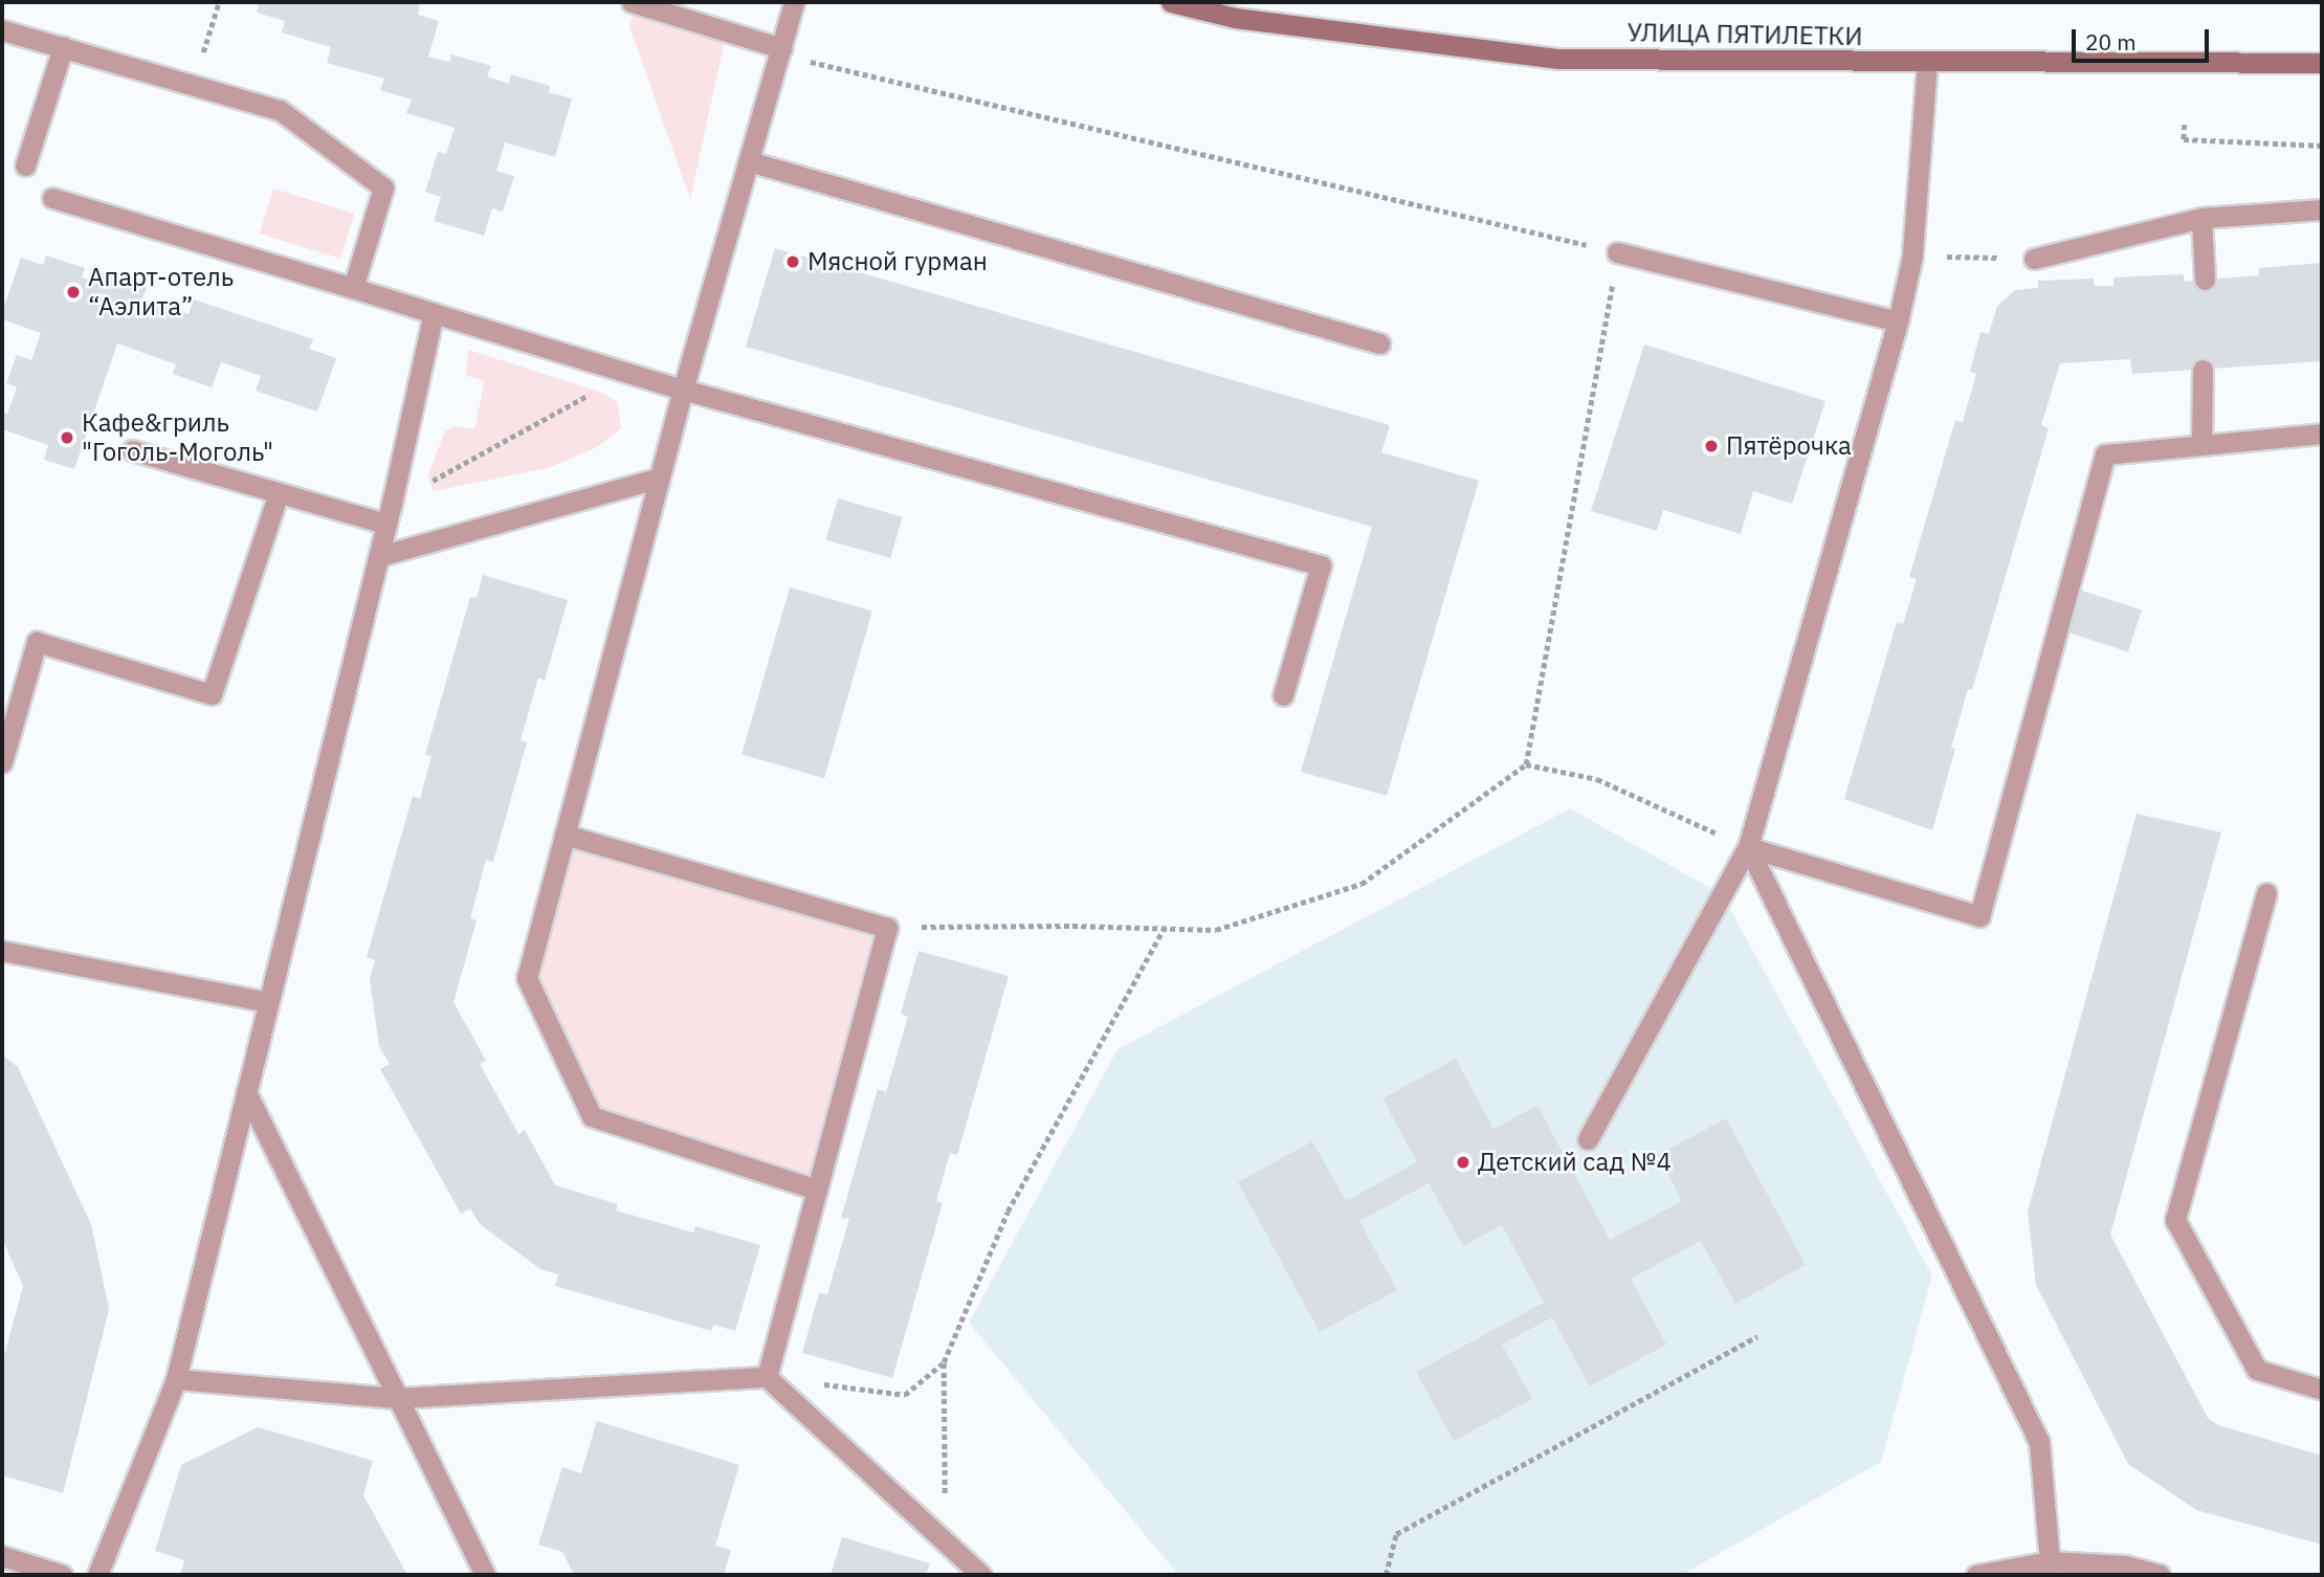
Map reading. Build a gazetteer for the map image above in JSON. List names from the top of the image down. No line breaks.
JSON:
{"streets":{"main road":["УЛИЦА ПЯТИЛЕТКИ"]},"places":["Мясной гурман","Апарт-отель “Аэлита”","Кафе&гриль \"Гоголь-Моголь\"","Пятёрочка","Детский сад №4"],"scale_bar":"20 m"}
